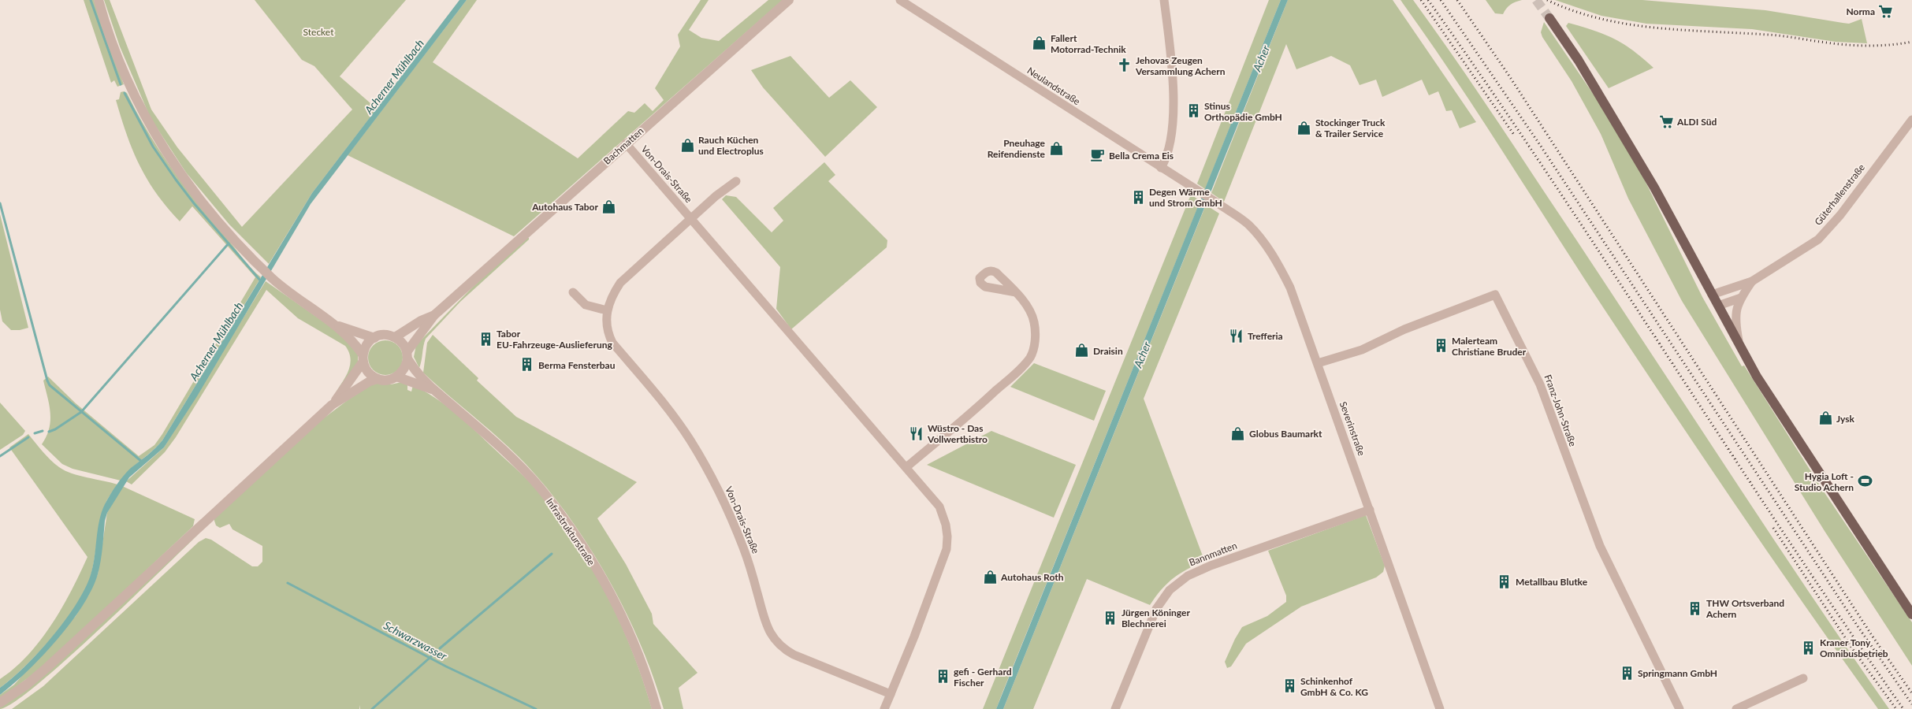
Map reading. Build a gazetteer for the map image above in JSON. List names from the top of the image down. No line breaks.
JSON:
{"streets":{"street":["Neulandstraße","Bachmatten","Von-Drais-Straße","Güterhallenstraße","Franz-John-Straße","Severinstraße","Infrastrukturstraße","Bannmatten"]},"crossings":[["Neulandstraße","Severinstraße"],["Bachmatten","Von-Drais-Straße"],["Franz-John-Straße","Severinstraße"],["Severinstraße","Bannmatten"]],"water":["Acher","Acherner Mühlbach","Schwarzwasser"],"parks":["Stecket"],"places":{"supermarket":["Norma","ALDI Süd"],"shop":["Fallert Motorrad-Technik","Stockinger Truck & Trailer Service","Rauch Küchen und Electroplus","Pneuhage Reifendienste","Autohaus Tabor","Draisin","Jysk","Globus Baumarkt","Autohaus Roth"],"church":["Jehovas Zeugen Versammlung Achern"],"building":["Stinus Orthopädie GmbH","Degen Wärme und Strom GmbH","Tabor EU-Fahrzeuge-Auslieferung","Malerteam Christiane Bruder","Berma Fensterbau","Metallbau Blutke","THW Ortsverband Achern","Jürgen Köninger Blechnerei","Kraner Tony Omnibusbetrieb","Springmann GmbH","gefi - Gerhard Fischer","Schinkenhof GmbH & Co. KG"],"cafe":["Bella Crema Eis"],"restaurant":["Trefferia","Wüstro - Das Vollwertbistro"],"sports":["Hygia Loft - Studio Achern"]}}
